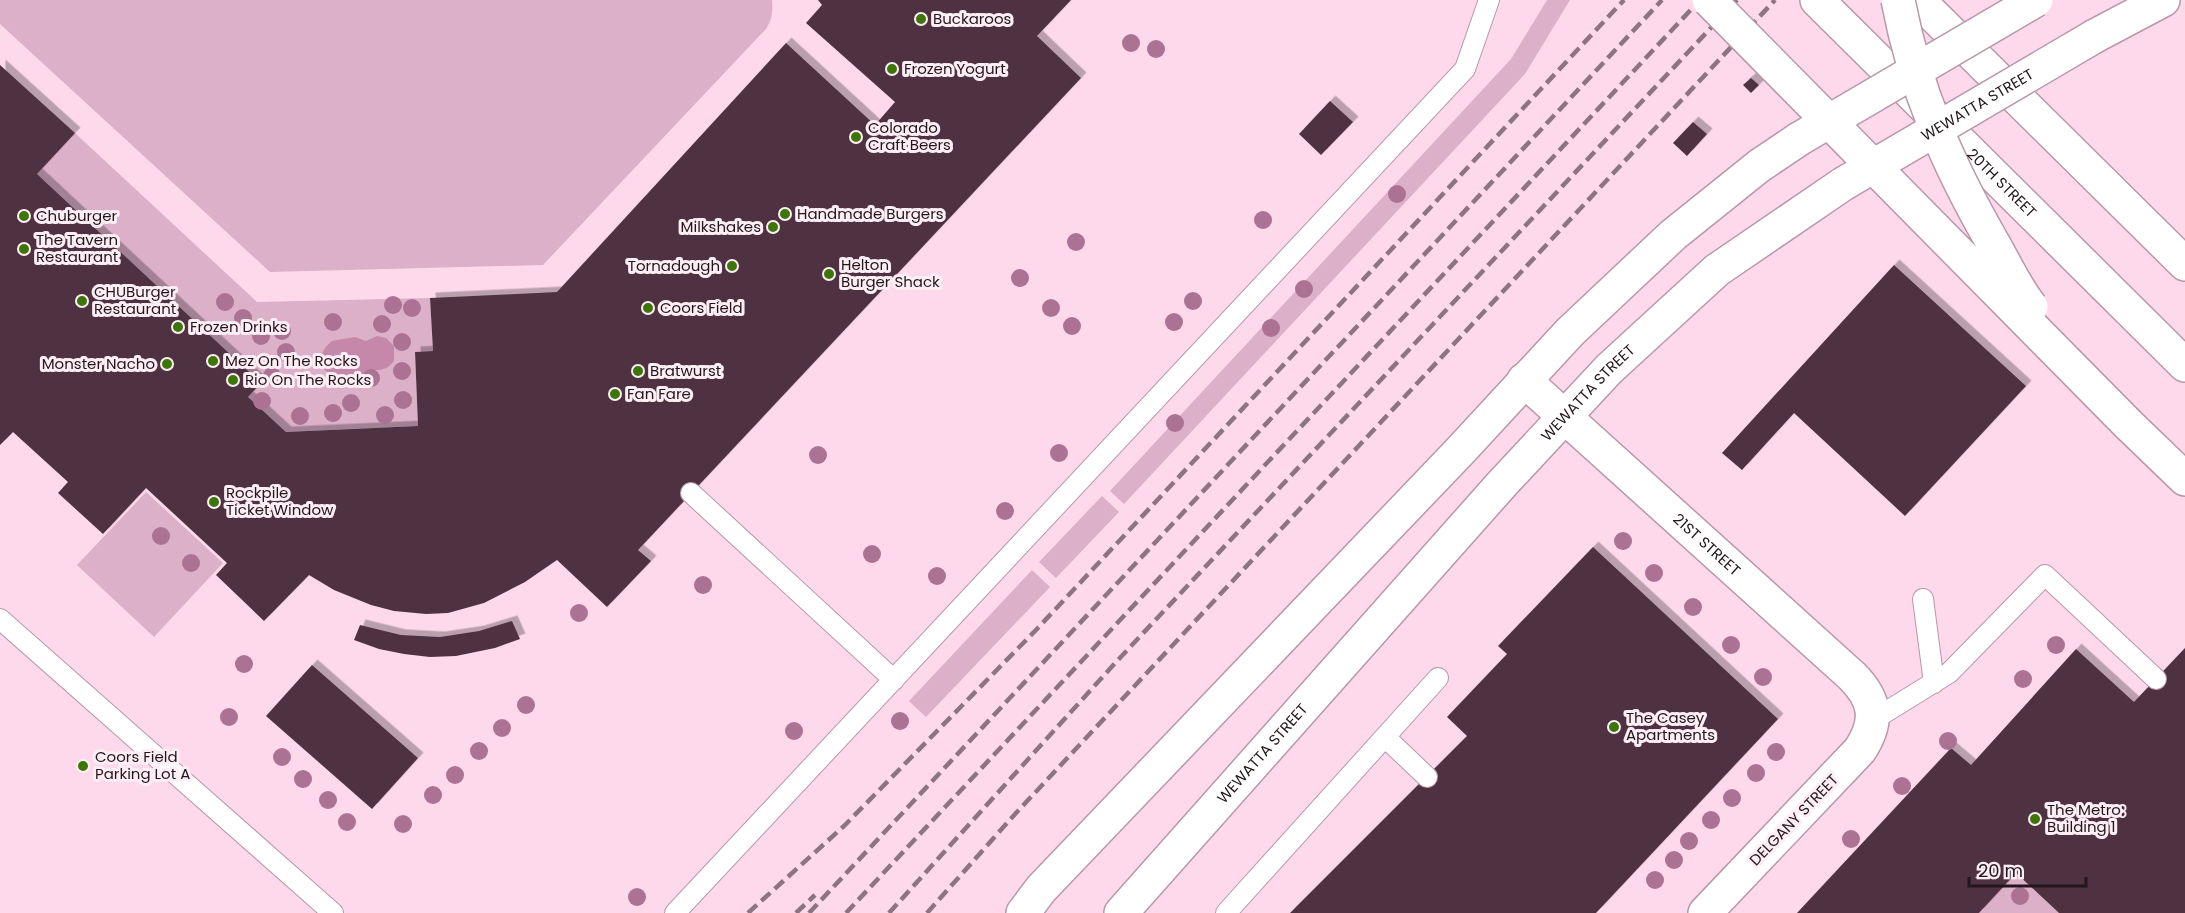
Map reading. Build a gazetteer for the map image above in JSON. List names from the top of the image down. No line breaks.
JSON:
{"streets":{"main road":["WEWATTA STREET","20TH STREET","21ST STREET","DELGANY STREET"]},"crossings":[["WEWATTA STREET","21ST STREET"],["21ST STREET","DELGANY STREET"]],"places":["Buckaroos","Frozen Yogurt","Colorado Craft Beers","Handmade Burgers","Chuburger","Milkshakes","The Tavern Restaurant","Tornadough","Helton Burger Shack","CHUBurger Restaurant","Coors Field","Frozen Drinks","Mez On The Rocks","Monster Nacho","Bratwurst","Rio On The Rocks","Fan Fare","Rockpile Ticket Window","The Casey Apartments","Coors Field Parking Lot A","The Metro: Building 1"],"scale_bar":"20 m"}
